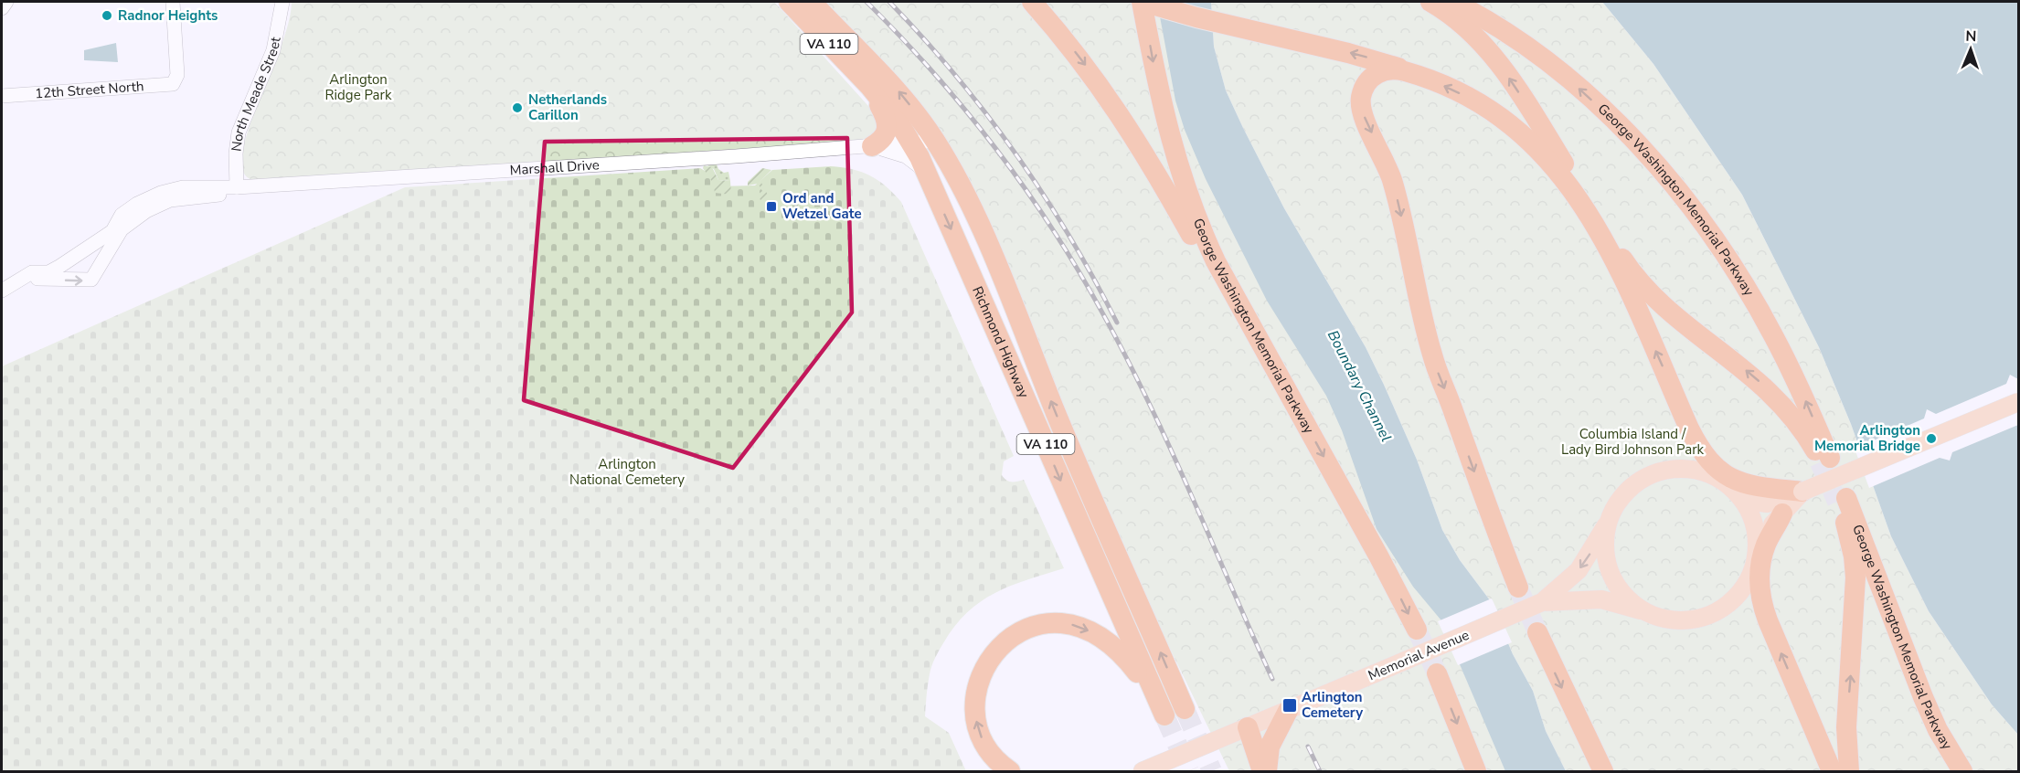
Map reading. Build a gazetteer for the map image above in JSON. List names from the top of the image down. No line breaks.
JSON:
{"streets":{"highway":["VA 110","George Washington Memorial Parkway","Richmond Highway"],"main road":["Memorial Avenue"],"street":["12th Street North","North Meade Street","Marshall Drive"]},"crossings":[["North Meade Street","Marshall Drive"],["Marshall Drive","Richmond Highway"]],"water":["Boundary Channel"],"parks":["Arlington Ridge Park","Columbia Island / Lady Bird Johnson Park","Arlington National Cemetery"],"places":{"other":["Radnor Heights","Netherlands Carillon","Arlington Memorial Bridge"],"transit":["Ord and Wetzel Gate","Arlington Cemetery"]},"north":"top"}
